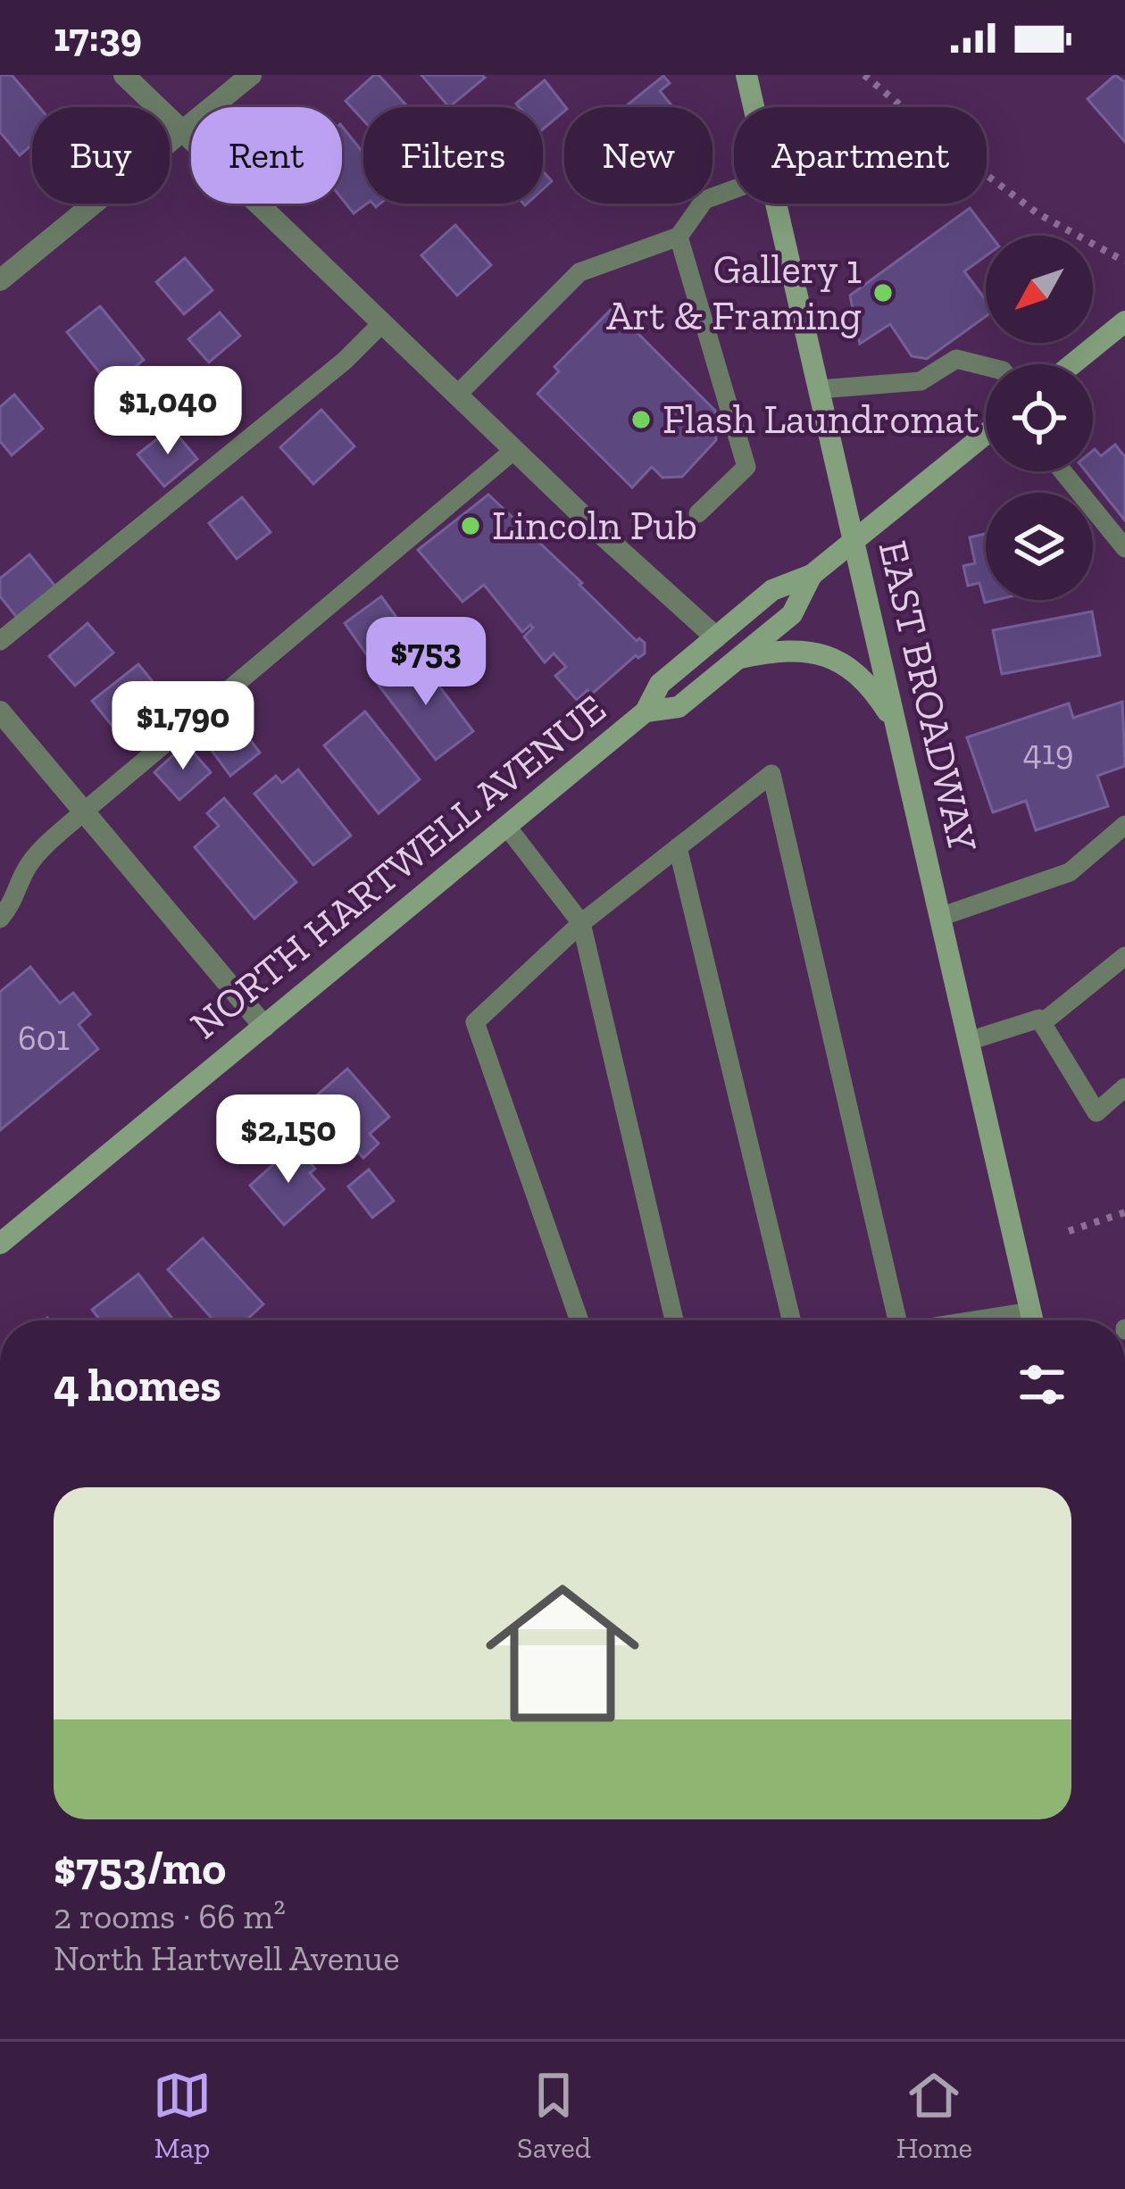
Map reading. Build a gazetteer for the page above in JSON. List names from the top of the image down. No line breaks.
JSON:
{"streets":{"street":["EAST BROADWAY","NORTH HARTWELL AVENUE"]},"crossings":[["EAST BROADWAY","NORTH HARTWELL AVENUE"]],"places":["Gallery 1 Art & Framing","Flash Laundromat","Lincoln Pub"],"house_numbers":["419","601"],"north":"bottom left","page":{"status":"17:39","chip":["Buy","Rent","Filters","New","Apartment"],"price":["$1,040","$753","$1,790","$2,150"],"heading":"4 homes","list":[{"name":"$753/mo","note":"2 rooms · 66 m² · North Hartwell Avenue"}],"tabs":["Map","Saved","Home"]}}
